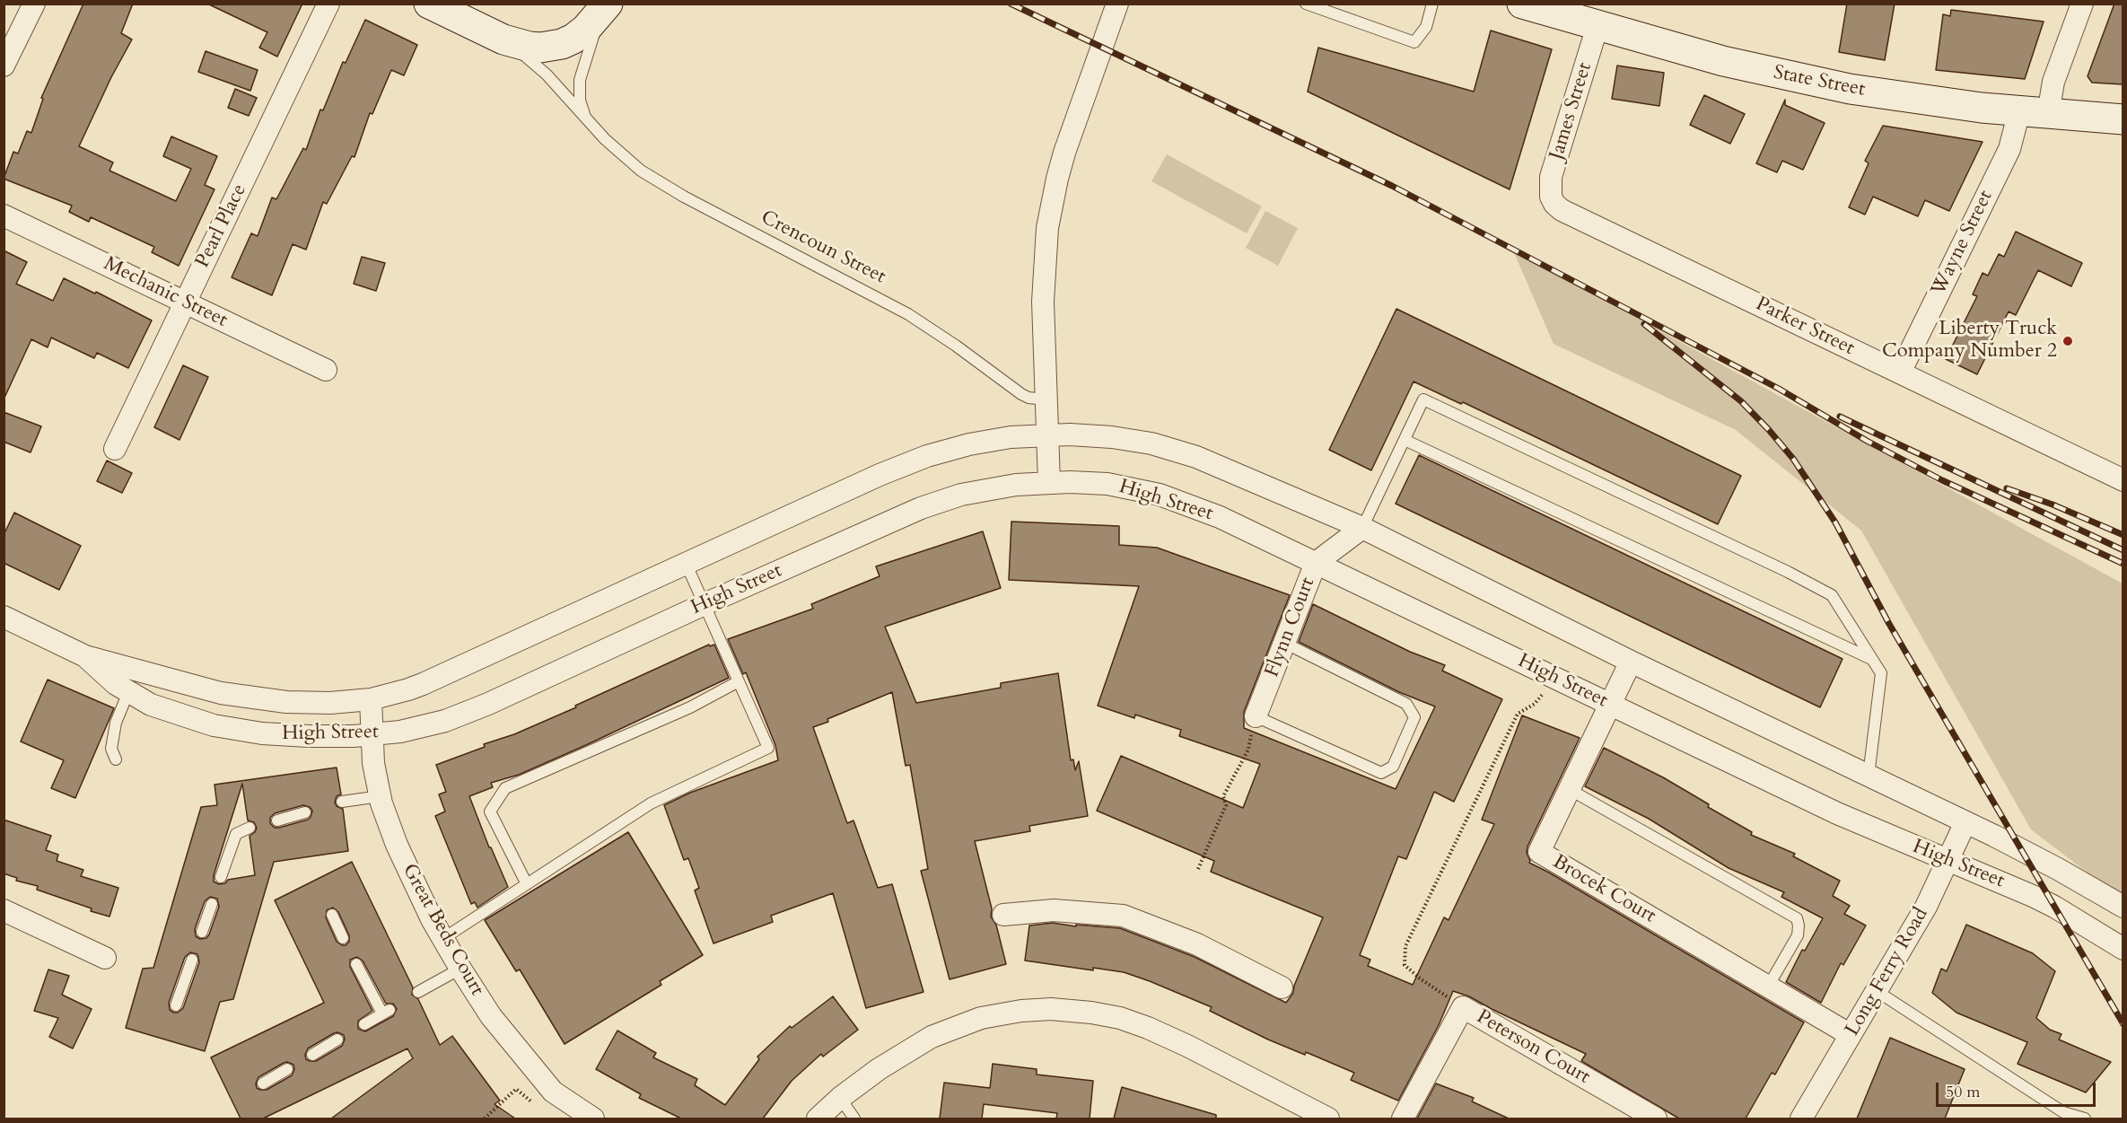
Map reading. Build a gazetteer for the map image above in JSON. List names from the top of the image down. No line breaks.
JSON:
{"streets":{"street":["State Street","James Street","Pearl Place","Wayne Street","Mechanic Street","Parker Street","High Street","Flynn Court","Brocek Court","Great Beds Court","Long Ferry Road","Peterson Court"],"lane":["Crencoun Street"]},"crossings":[["State Street","James Street"],["State Street","Wayne Street"],["James Street","Parker Street"],["Pearl Place","Mechanic Street"],["Wayne Street","Parker Street"],["High Street","Flynn Court"],["High Street","Brocek Court"],["High Street","Great Beds Court"],["High Street","Long Ferry Road"],["Brocek Court","Long Ferry Road"]],"places":["Liberty Truck Company Number 2"],"scale_bar":"50 m"}
